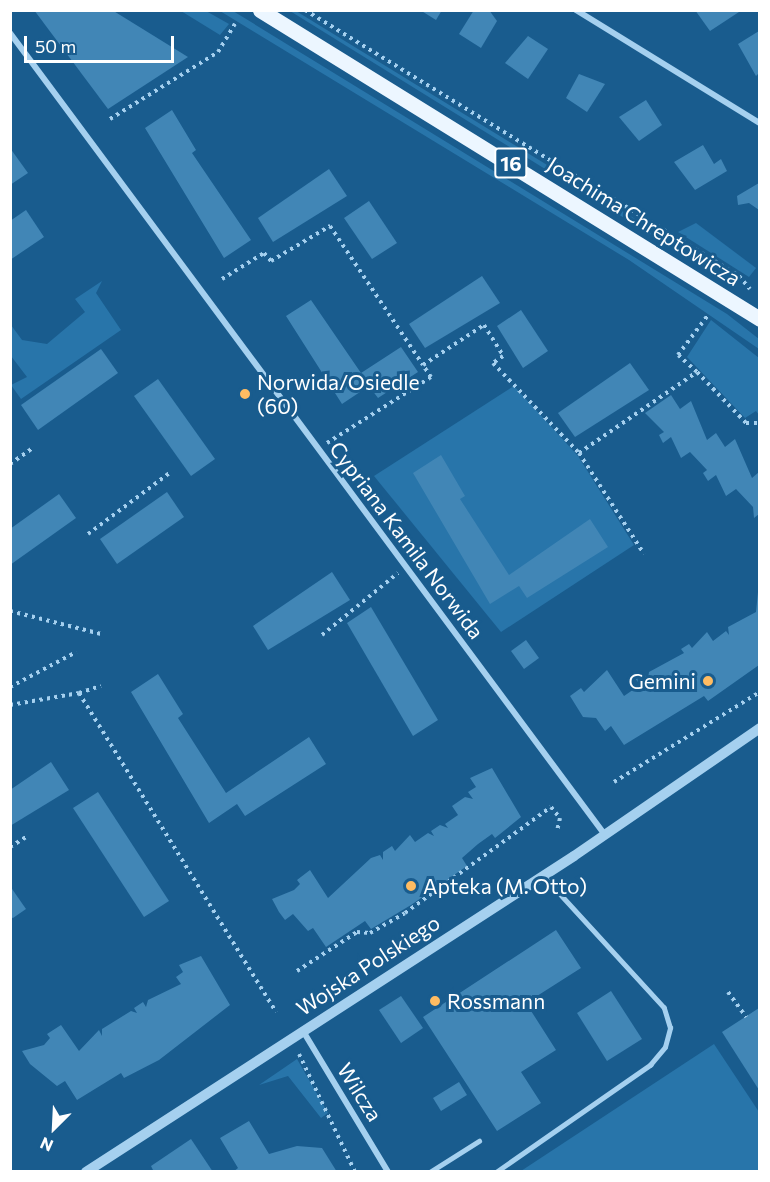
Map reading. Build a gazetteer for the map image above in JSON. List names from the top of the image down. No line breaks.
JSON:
{"streets":{"main road":["16","Joachima Chreptowicza"],"street":["Cypriana Kamila Norwida","Wojska Polskiego","Wilcza"]},"crossings":[["Cypriana Kamila Norwida","Wojska Polskiego"],["Wojska Polskiego","Wilcza"]],"places":["Norwida/Osiedle (60)","Gemini","Apteka (M. Otto)","Rossmann"],"scale_bar":"50 m","north":"bottom left"}
